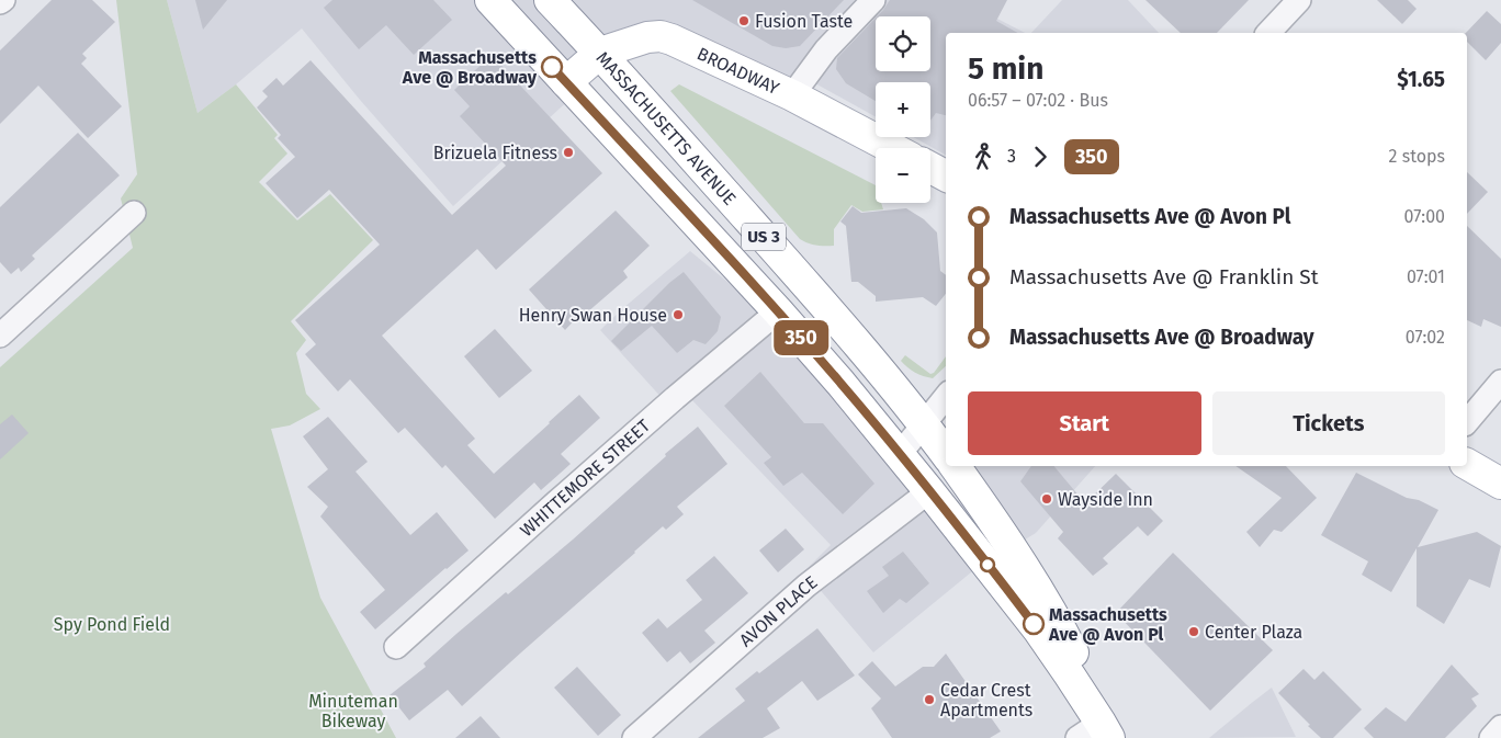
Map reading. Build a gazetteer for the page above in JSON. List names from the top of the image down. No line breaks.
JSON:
{"streets":{"main road":["BROADWAY","MASSACHUSETTS AVENUE","US 3"],"street":["WHITTEMORE STREET","AVON PLACE"]},"crossings":[["BROADWAY","MASSACHUSETTS AVENUE"],["BROADWAY","US 3"],["US 3","WHITTEMORE STREET"],["US 3","AVON PLACE"]],"parks":["Spy Pond Field","Minuteman Bikeway"],"places":["Fusion Taste","Massachusetts Ave @ Broadway","Brizuela Fitness","Henry Swan House","Wayside Inn","Massachusetts Ave @ Avon Pl","Center Plaza","Cedar Crest Apartments"],"lines":["bus line 350"],"page":{"on_map":"350","map_buttons":["+","−"],"heading":["5 min","06:57 – 07:02 · Bus","$1.65"],"legs":["3","350","2 stops"],"list":[{"name":"Massachusetts Ave @ Avon Pl","value":"07:00"},{"name":"Massachusetts Ave @ Franklin St","value":"07:01"},{"name":"Massachusetts Ave @ Broadway","value":"07:02"}],"buttons":["Start","Tickets"]}}
